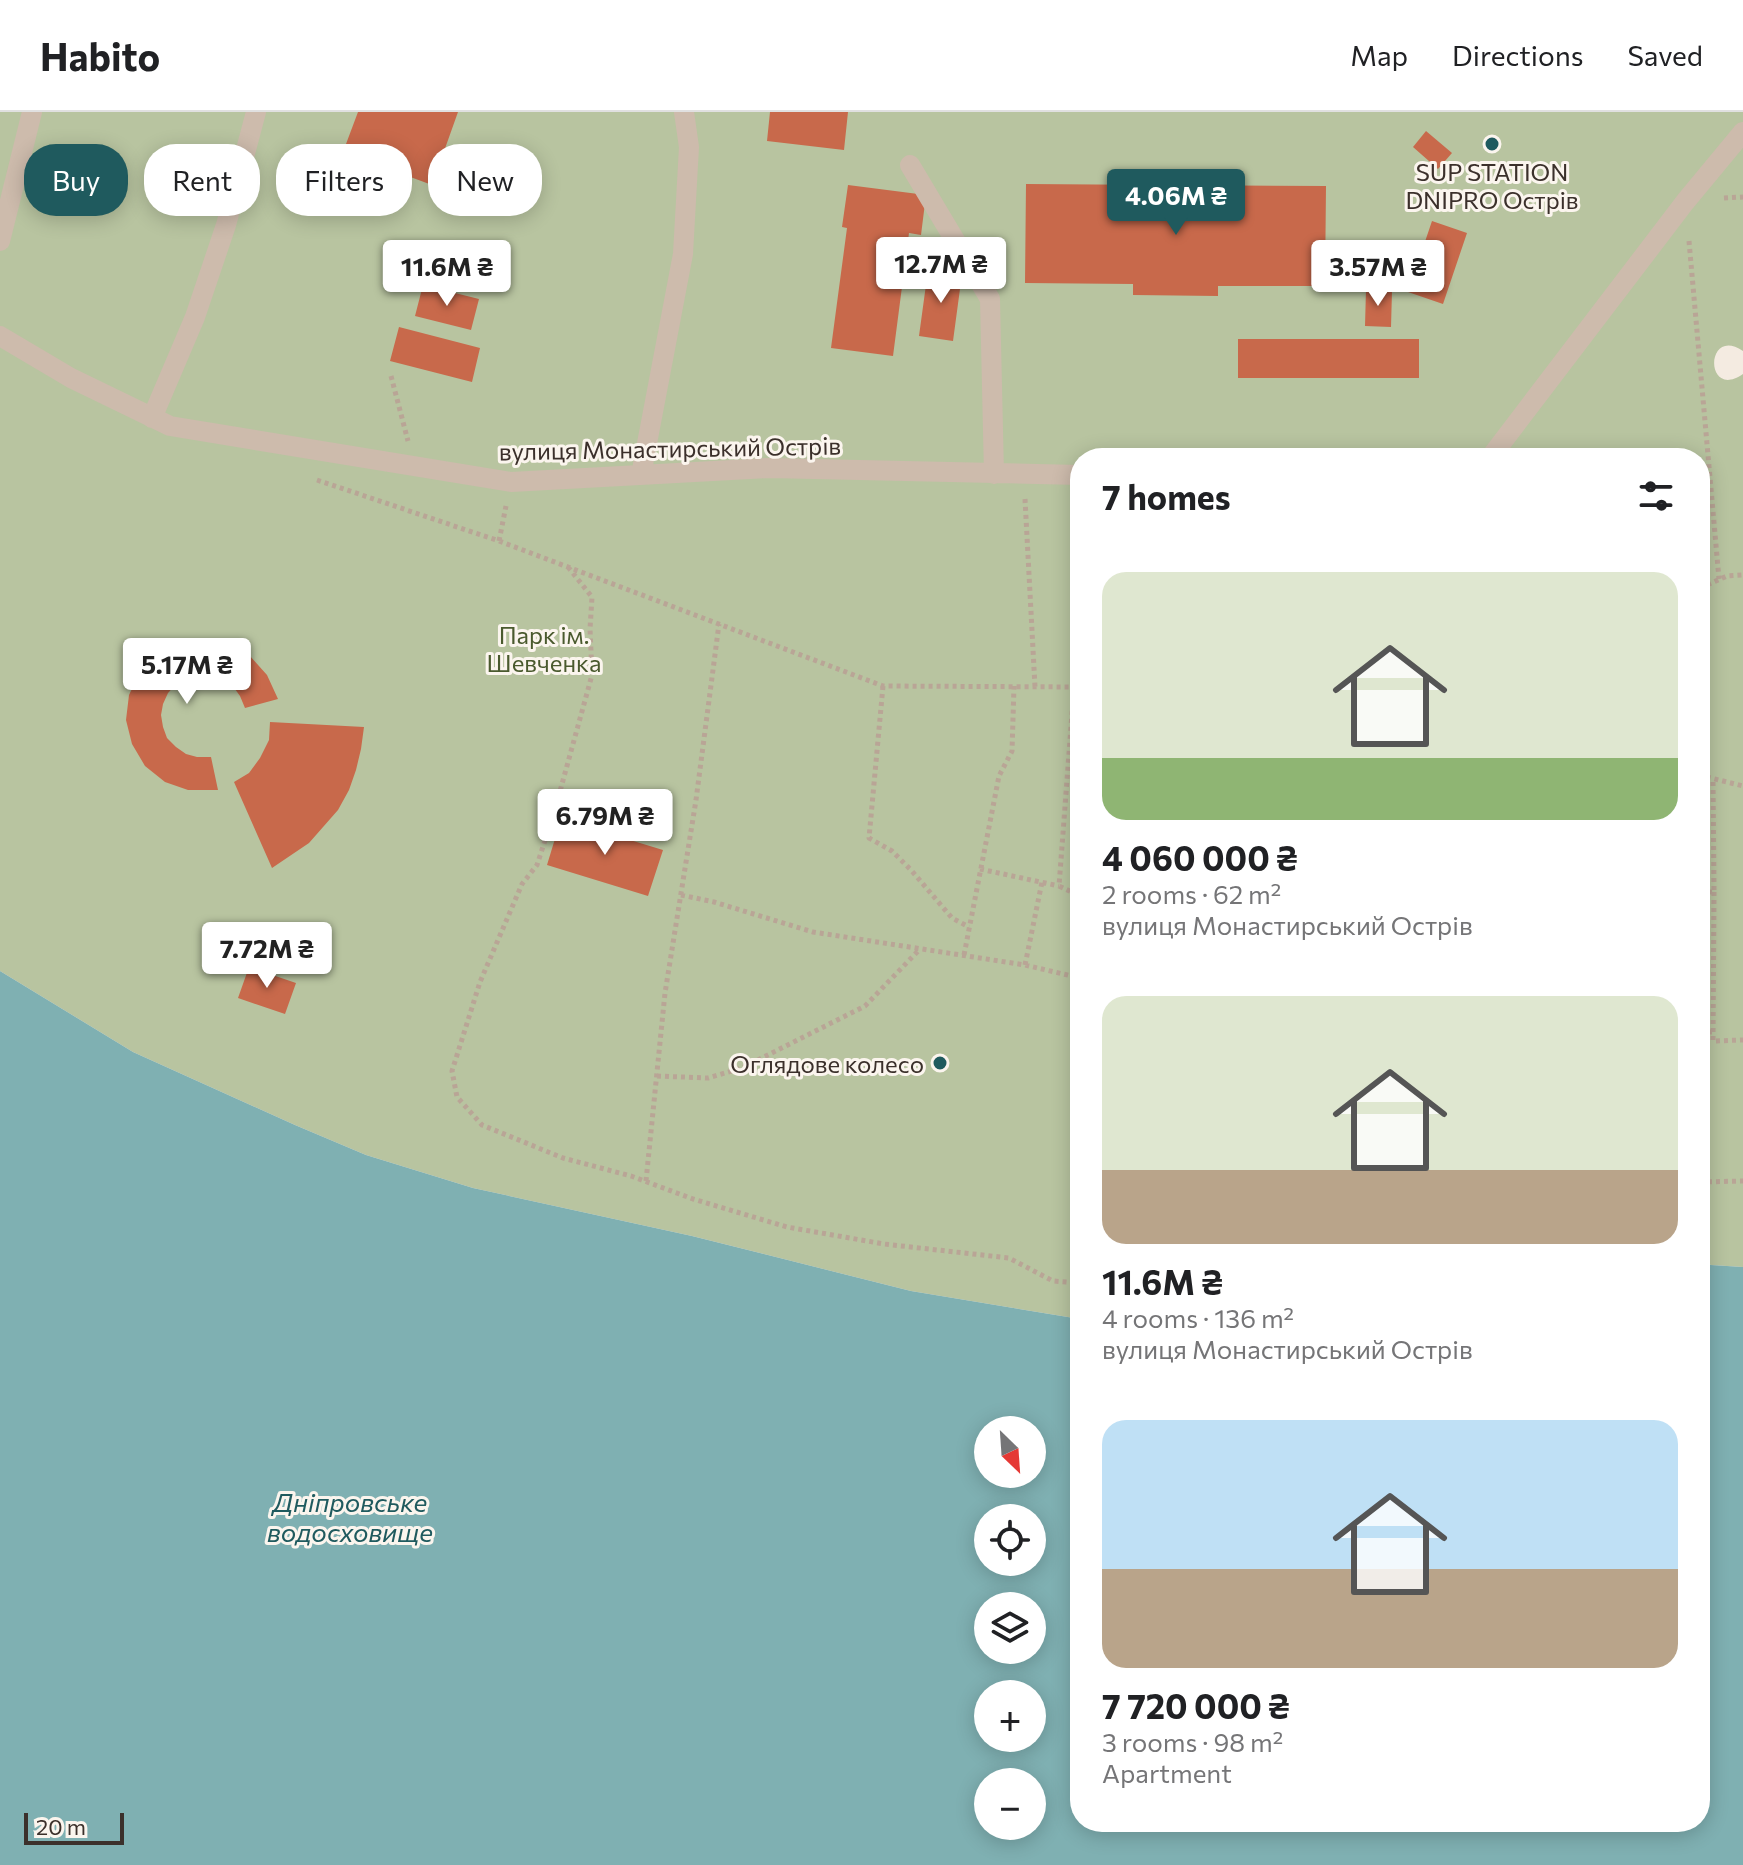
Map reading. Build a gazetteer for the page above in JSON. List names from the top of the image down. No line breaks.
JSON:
{"streets":{"street":["вулиця Монастирський Острів"]},"water":["Дніпровське водосховище"],"parks":["Парк iм. Шевченка"],"places":["SUP STATION DNIPRO Острів","Оглядове колесо"],"scale_bar":"20 m","north":"bottom right","page":{"header":"Habito","nav":["Map","Directions","Saved"],"chip":["Buy","Rent","Filters","New"],"price":["4.06M ₴","12.7M ₴","11.6M ₴","3.57M ₴","5.17M ₴","6.79M ₴","7.72M ₴"],"heading":"7 homes","list":[{"name":"4 060 000 ₴","note":"2 rooms · 62 m² · вулиця Монастирський Острів"},{"name":"11.6M ₴","note":"4 rooms · 136 m² · вулиця Монастирський Острів"},{"name":"7 720 000 ₴","note":"3 rooms · 98 m² · Apartment"}],"map_buttons":["+","−"],"scale":"20 m"}}
